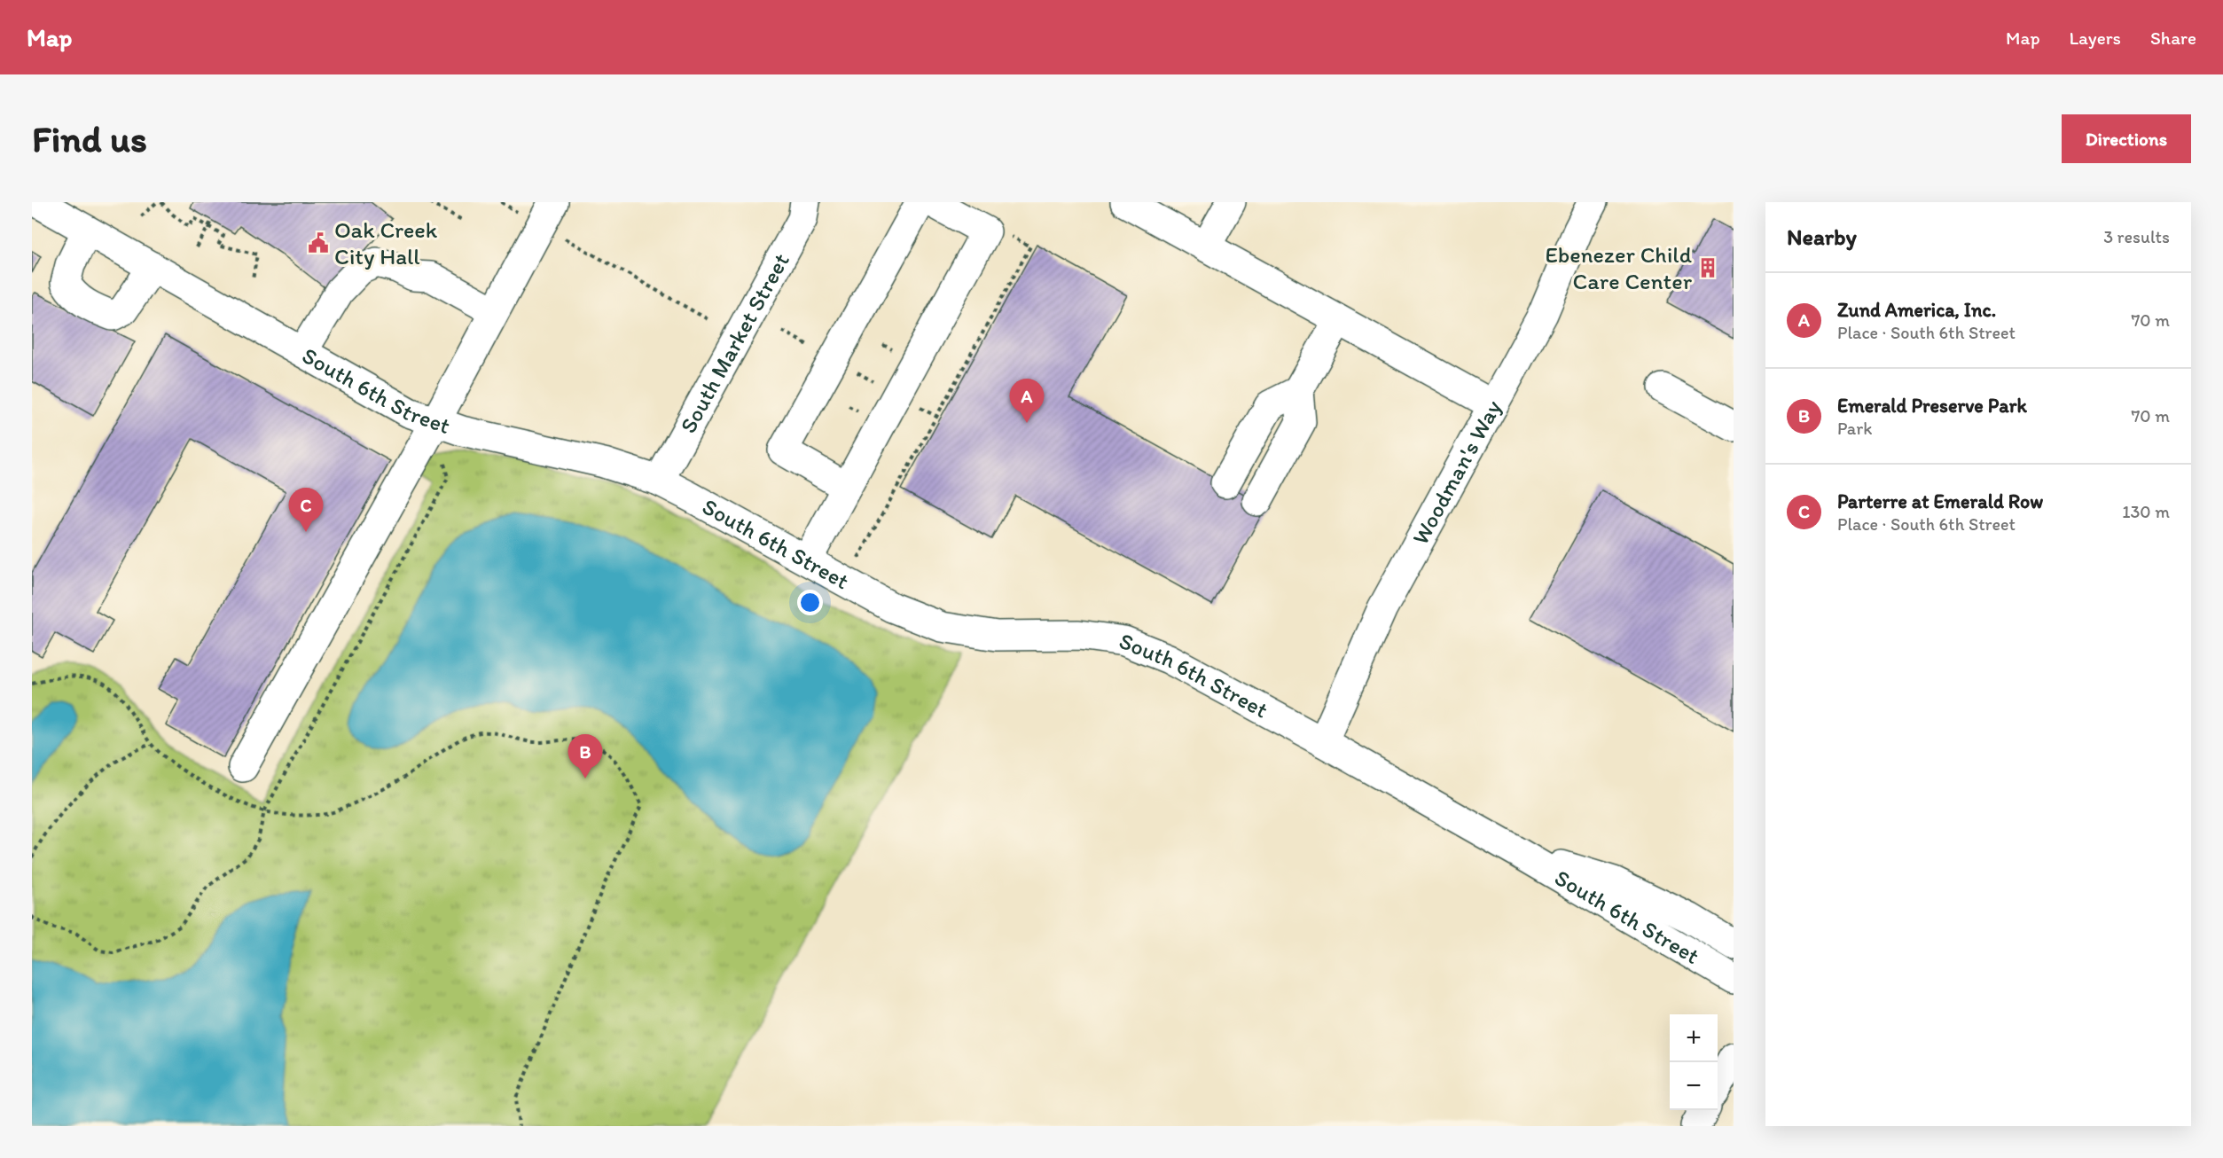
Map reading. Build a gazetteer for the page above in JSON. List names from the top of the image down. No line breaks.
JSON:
{"streets":{"street":["South Market Street","South 6th Street","Woodman's Way"]},"crossings":[["South Market Street","South 6th Street"],["South 6th Street","Woodman's Way"]],"places":{"public building":["Oak Creek City Hall"],"building":["Ebenezer Child Care Center"]},"page":{"header":"Map","nav":["Map","Layers","Share"],"buttons":"Directions","title":"Find us","heading":["Nearby","3 results"],"list":[{"mark":"A","name":"Zund America, Inc.","note":"Place · South 6th Street","value":"70 m"},{"mark":"B","name":"Emerald Preserve Park","note":"Park","value":"70 m"},{"mark":"C","name":"Parterre at Emerald Row","note":"Place · South 6th Street","value":"130 m"}],"pins":["A","C","B"],"map_buttons":["+","−"]}}
